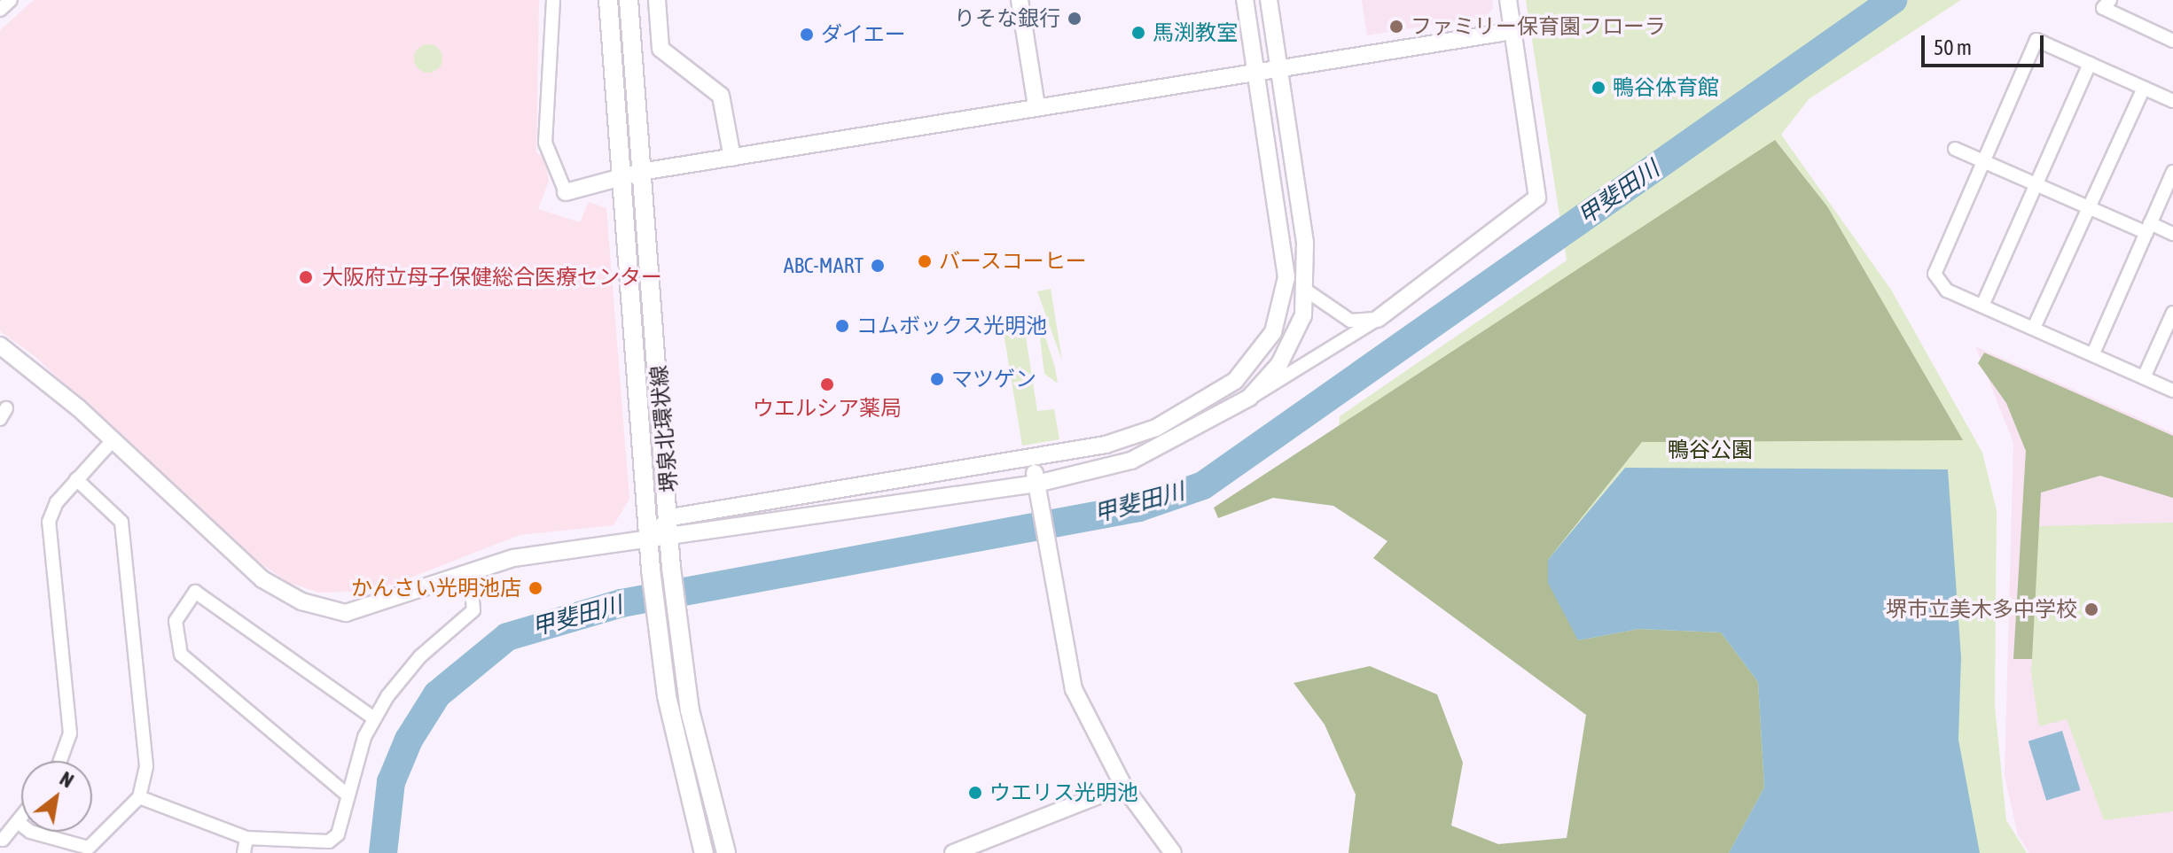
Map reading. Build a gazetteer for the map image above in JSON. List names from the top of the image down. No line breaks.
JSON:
{"streets":{"main road":["堺泉北環状線"]},"water":["甲斐田川"],"parks":["鴨谷公園"],"places":["りそな銀行","ファミリー保育園フローラ","馬渕教室","ダイエー","鴨谷体育館","バースコーヒー","ABC-MART","大阪府立母子保健総合医療センター","コムボックス光明池","マツゲン","ウエルシア薬局","かんさい光明池店","堺市立美木多中学校","ウエリス光明池"],"scale_bar":"50 m","north":"top right"}
